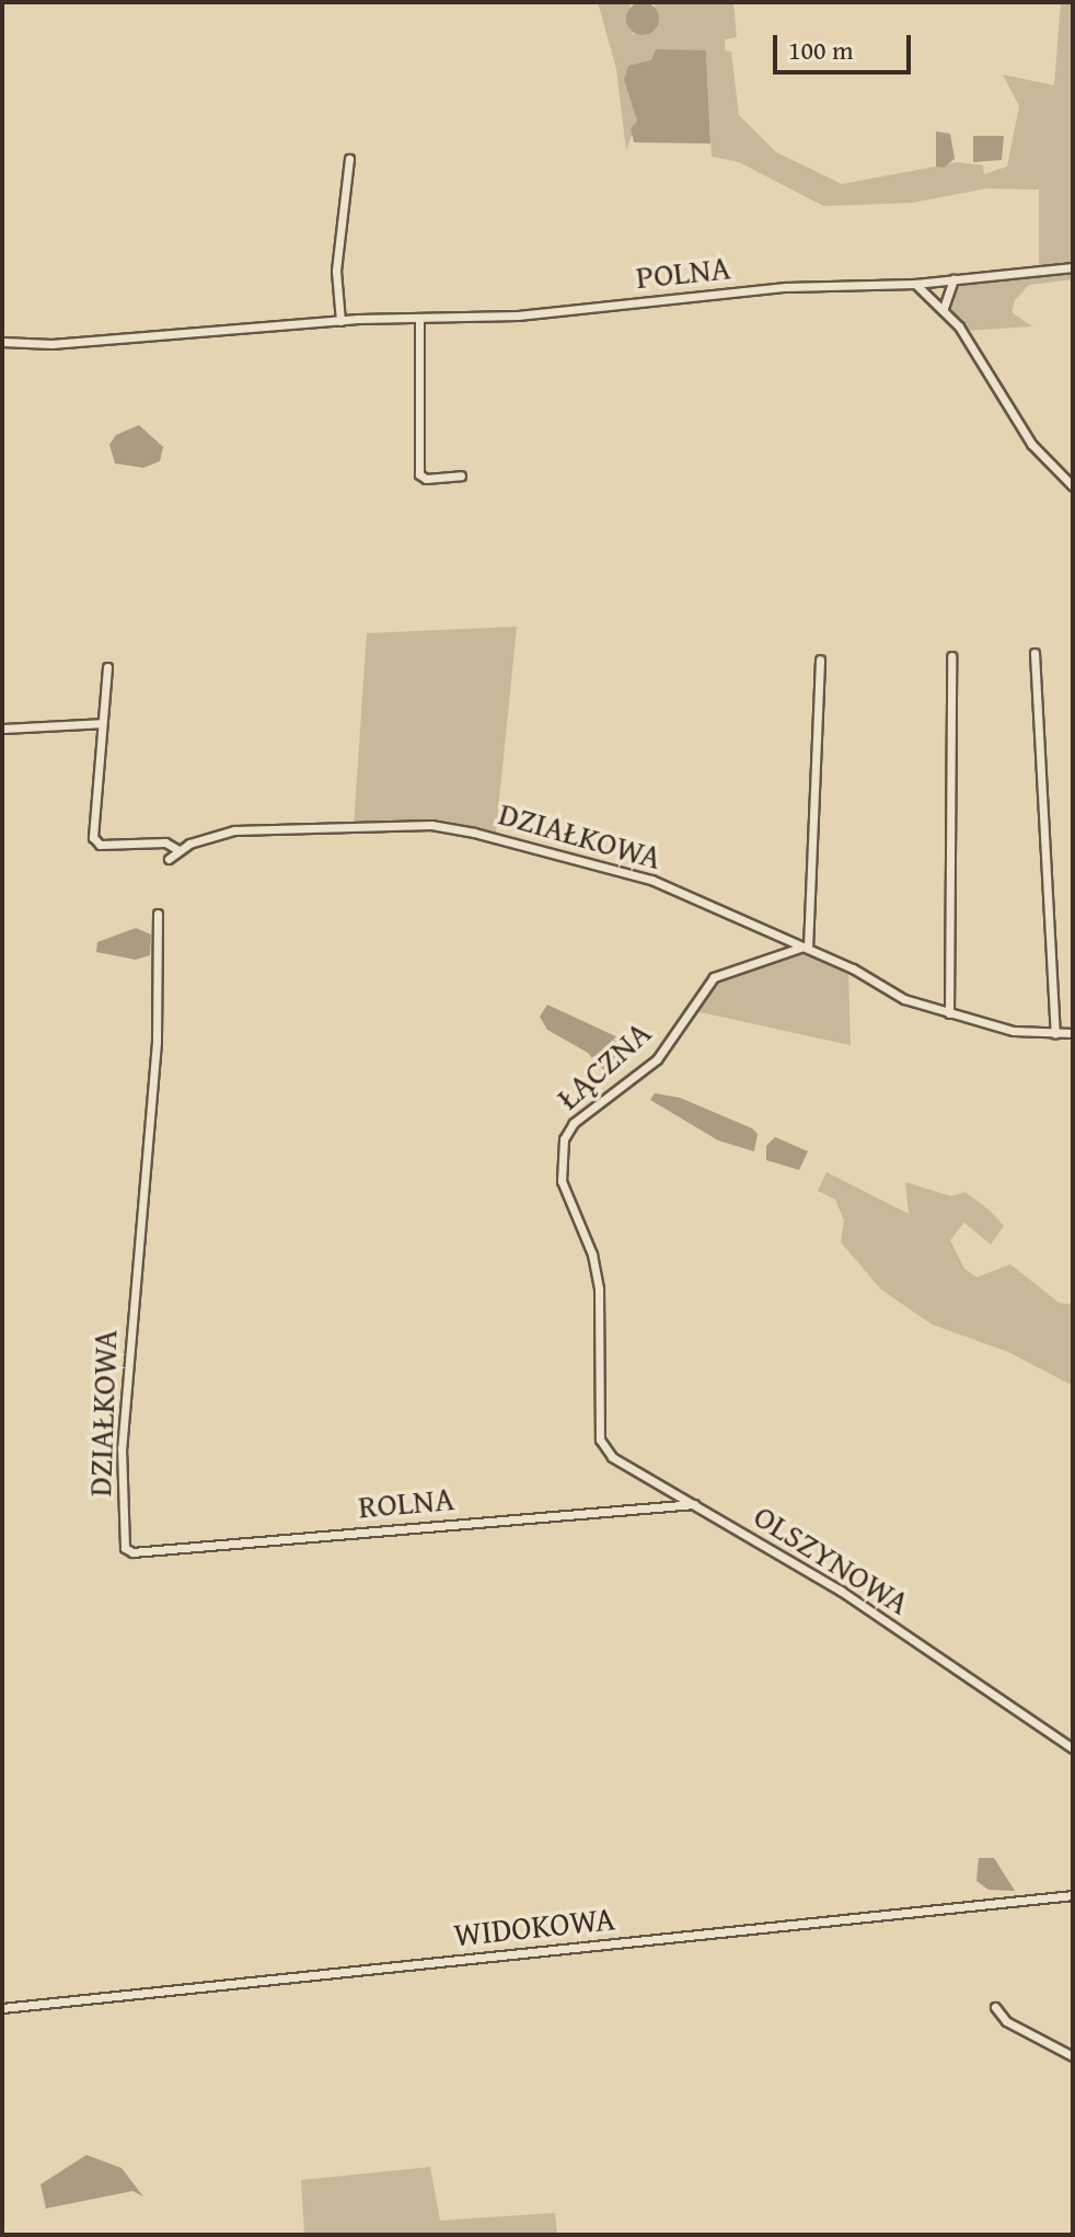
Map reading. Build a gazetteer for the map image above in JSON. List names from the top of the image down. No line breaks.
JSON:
{"streets":{"street":["POLNA","DZIAŁKOWA","ŁĄCZNA","ROLNA","OLSZYNOWA","WIDOKOWA"]},"crossings":[["DZIAŁKOWA","ŁĄCZNA"],["DZIAŁKOWA","ROLNA"],["ŁĄCZNA","OLSZYNOWA"],["ROLNA","OLSZYNOWA"]],"scale_bar":"100 m"}
